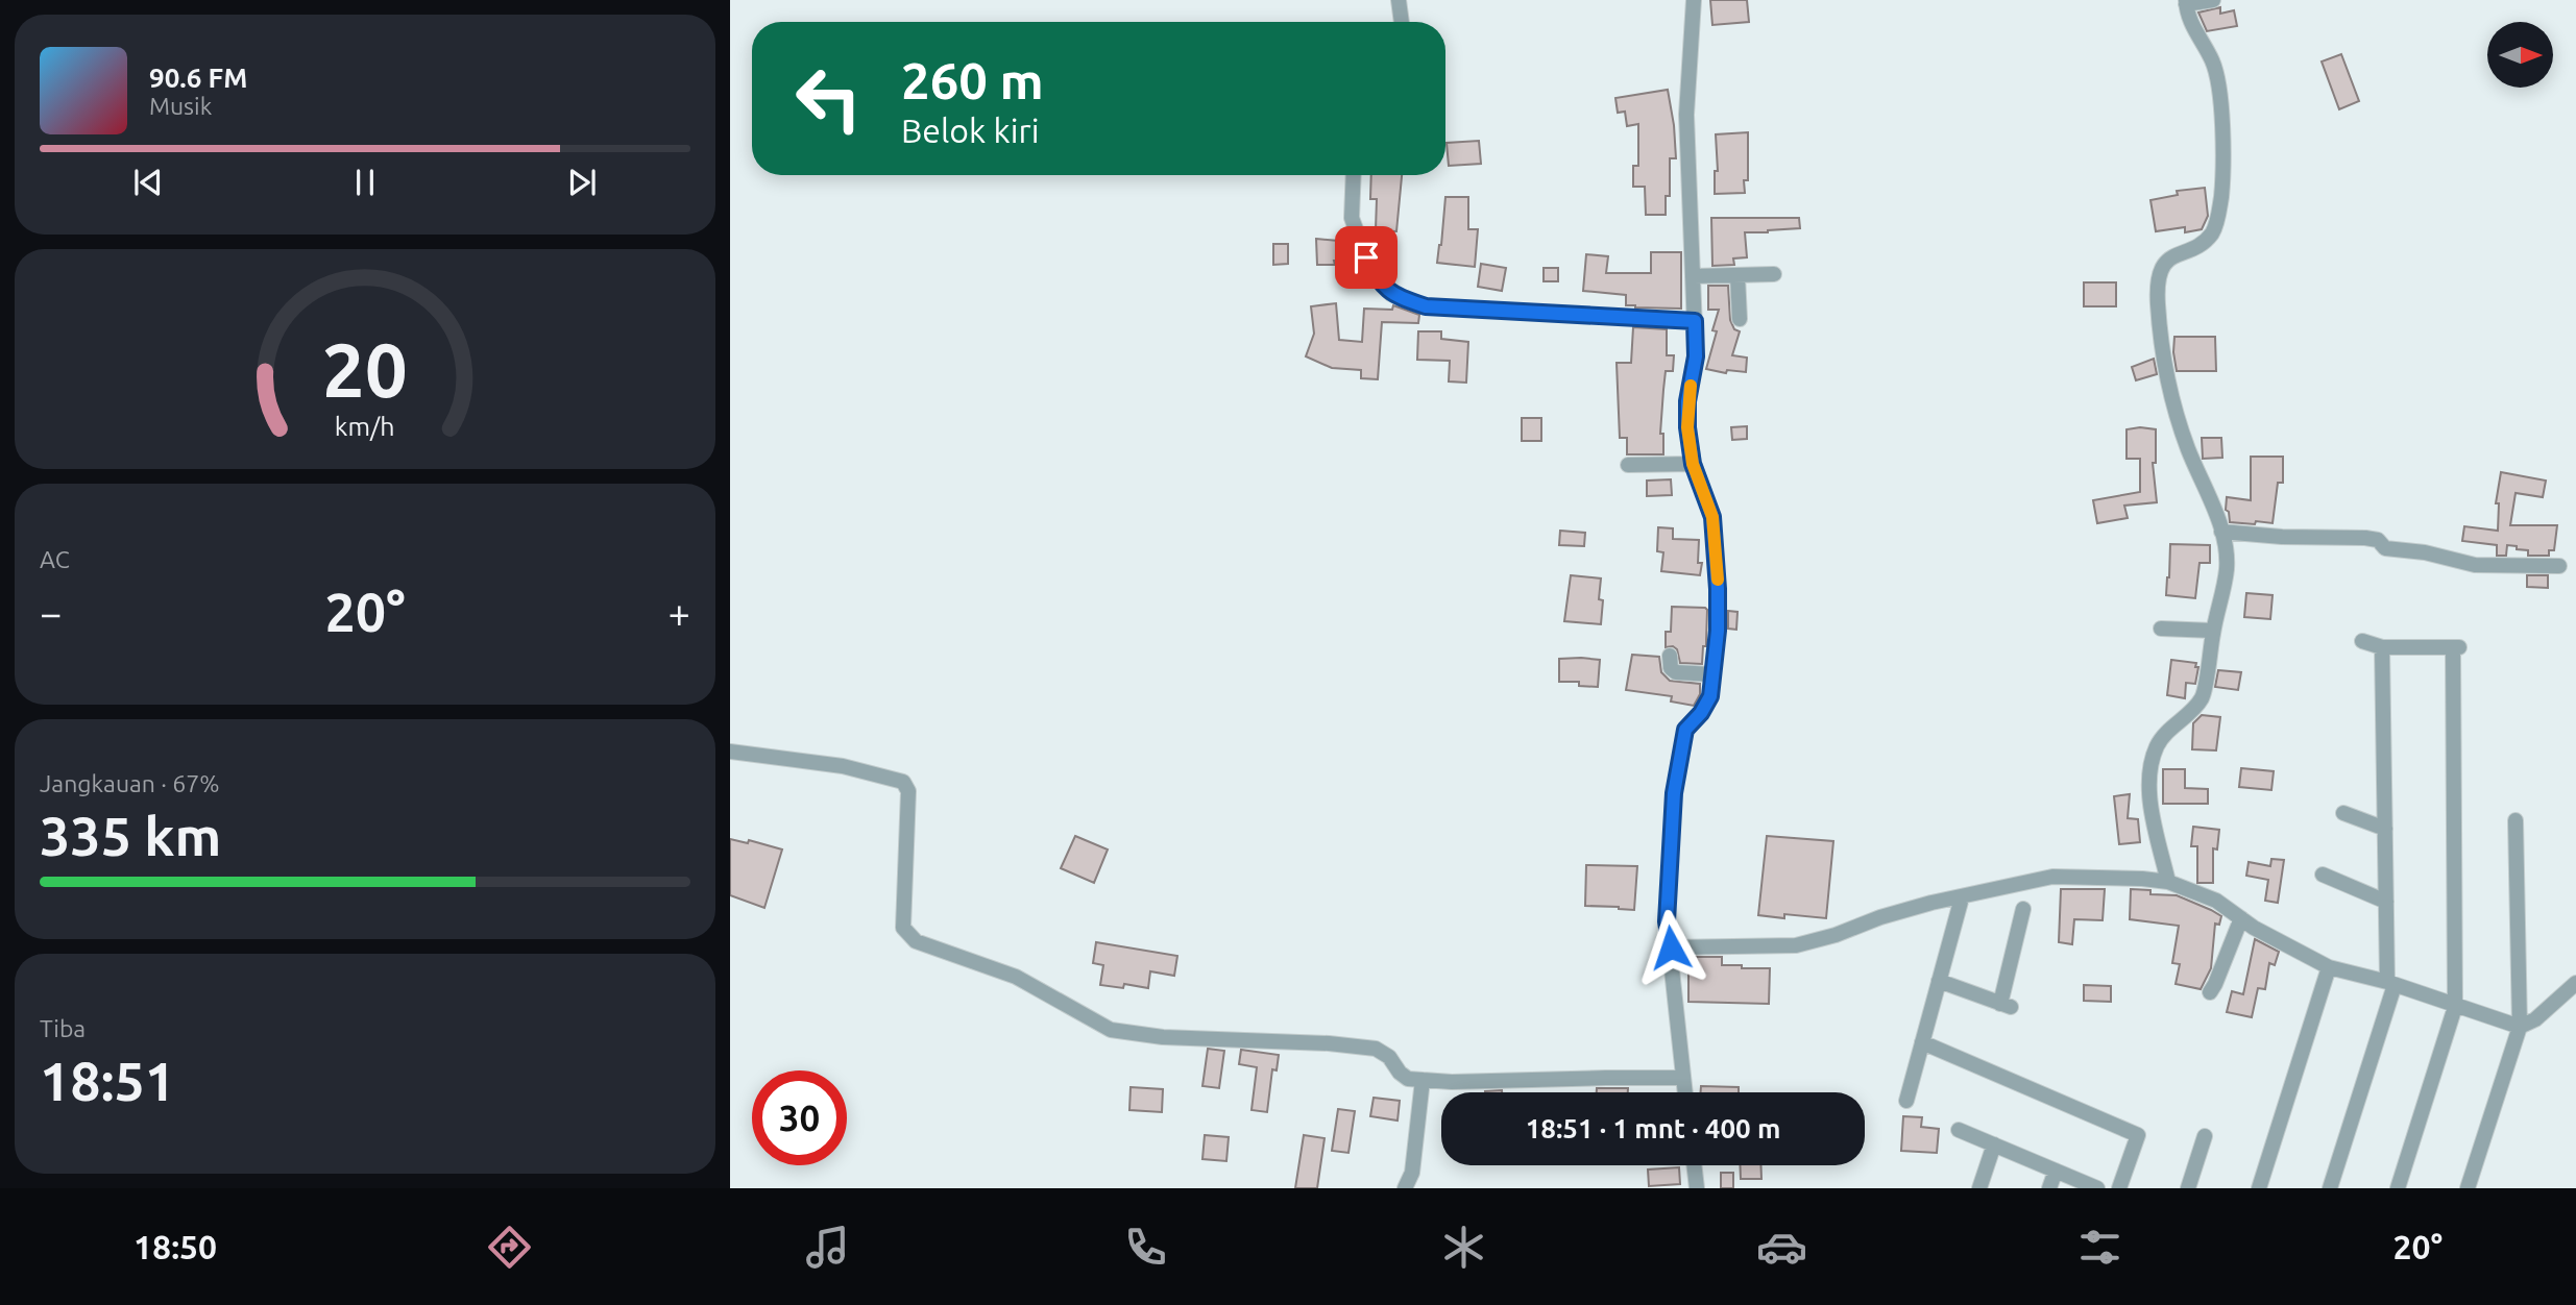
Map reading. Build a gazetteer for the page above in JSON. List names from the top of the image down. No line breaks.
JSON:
{"north":"right","page":{"turn":["260 m","Belok kiri"],"song":["90.6 FM","Musik"],"tile":["AC",["Jangkauan · 67%","335 km"],["Tiba","18:51"]],"heat":["−","20°","+"],"limit":"30","trip":"18:51 · 1 mnt · 400 m","tabs":["18:50","20°"],"gauge":["20","km/h"]}}
